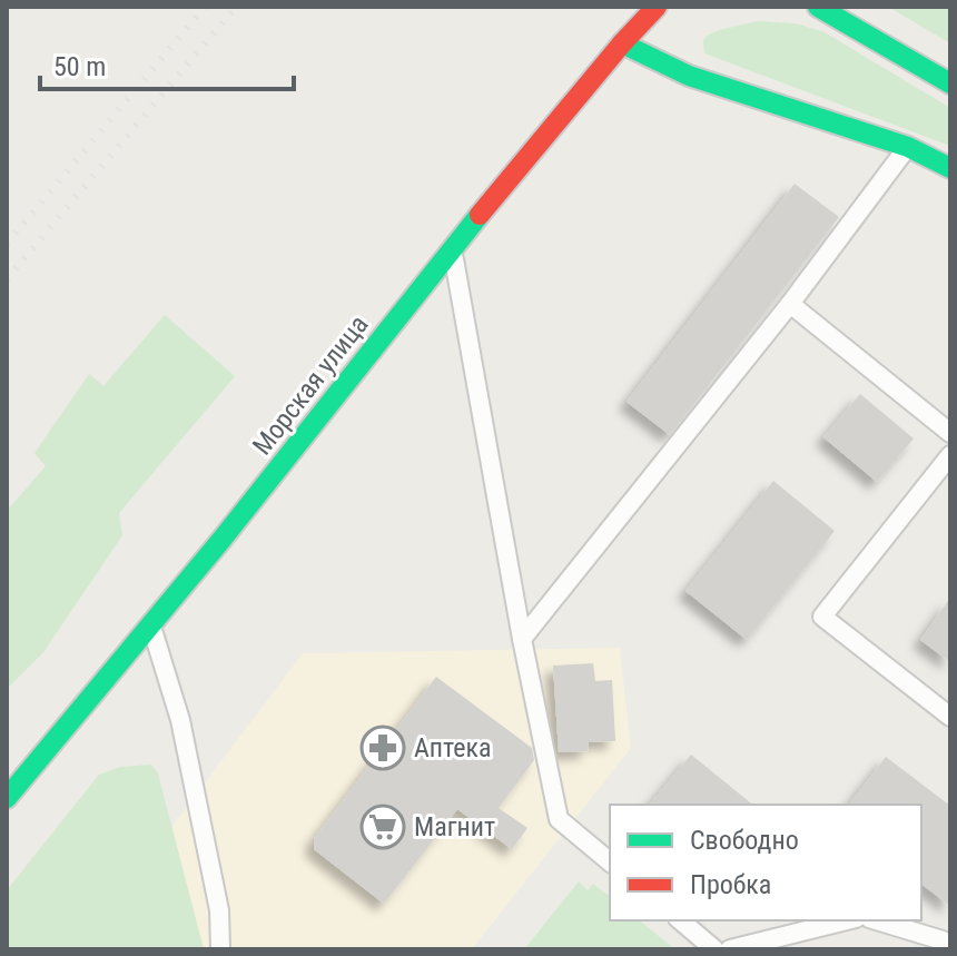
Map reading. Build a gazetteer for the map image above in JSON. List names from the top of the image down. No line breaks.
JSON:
{"streets":{"main road":["Морская улица"]},"places":{"pharmacy":["Аптека"],"supermarket":["Магнит"]},"legend":["Свободно","Пробка"],"scale_bar":"50 m"}
